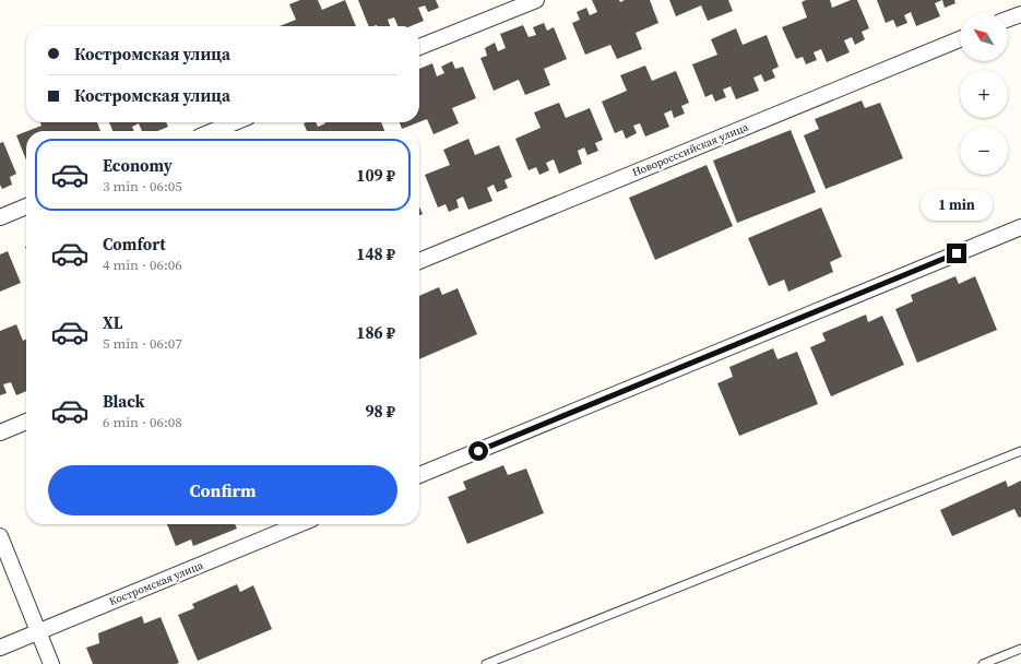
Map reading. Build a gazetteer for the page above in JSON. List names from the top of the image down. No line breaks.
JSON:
{"streets":{"street":["Новоросссийская улица","Костромская улица"]},"north":"top left","page":{"map_buttons":["+","−"],"banner":["Костромская улица","Костромская улица"],"list":[{"name":"Economy","note":"3 min · 06:05","value":"109 ₽"},{"name":"Comfort","note":"4 min · 06:06","value":"148 ₽"},{"name":"XL","note":"5 min · 06:07","value":"186 ₽"},{"name":"Black","note":"6 min · 06:08","value":"98 ₽"}],"bubble":"1 min","buttons":"Confirm"}}
